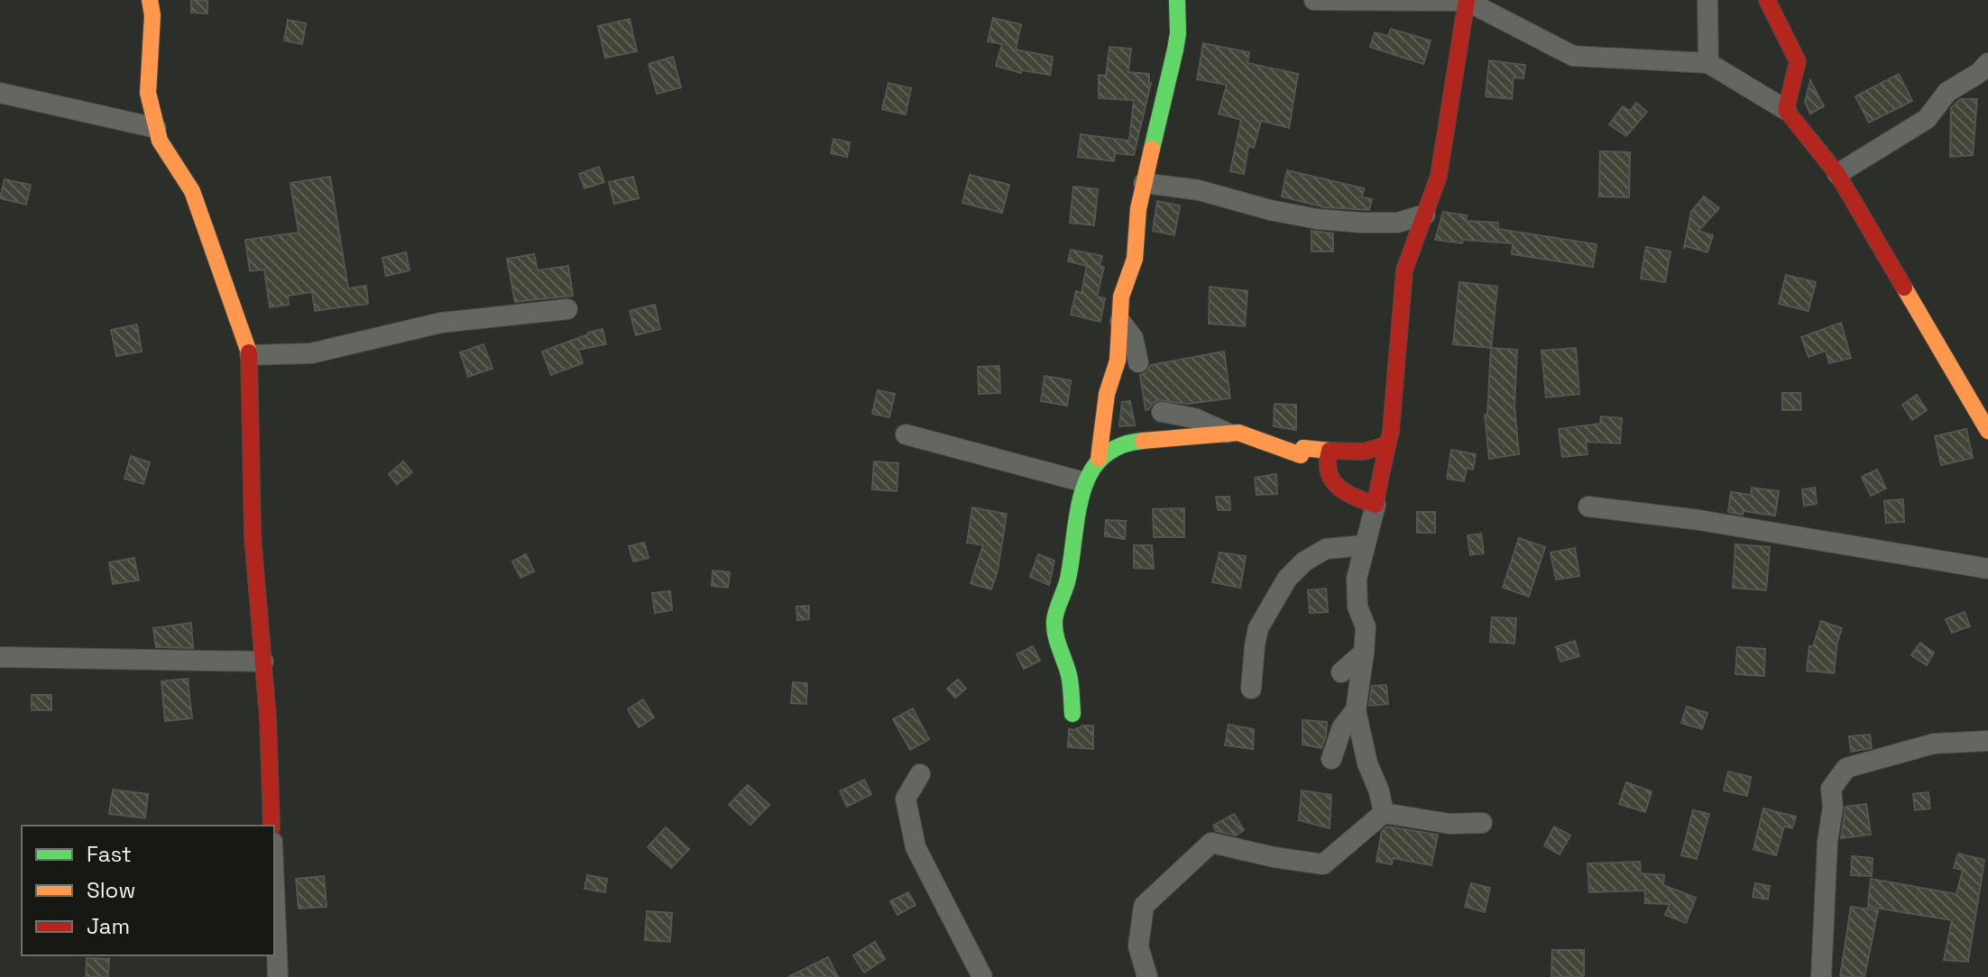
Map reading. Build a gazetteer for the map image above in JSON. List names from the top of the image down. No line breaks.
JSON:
{"legend":["Fast","Slow","Jam"]}
